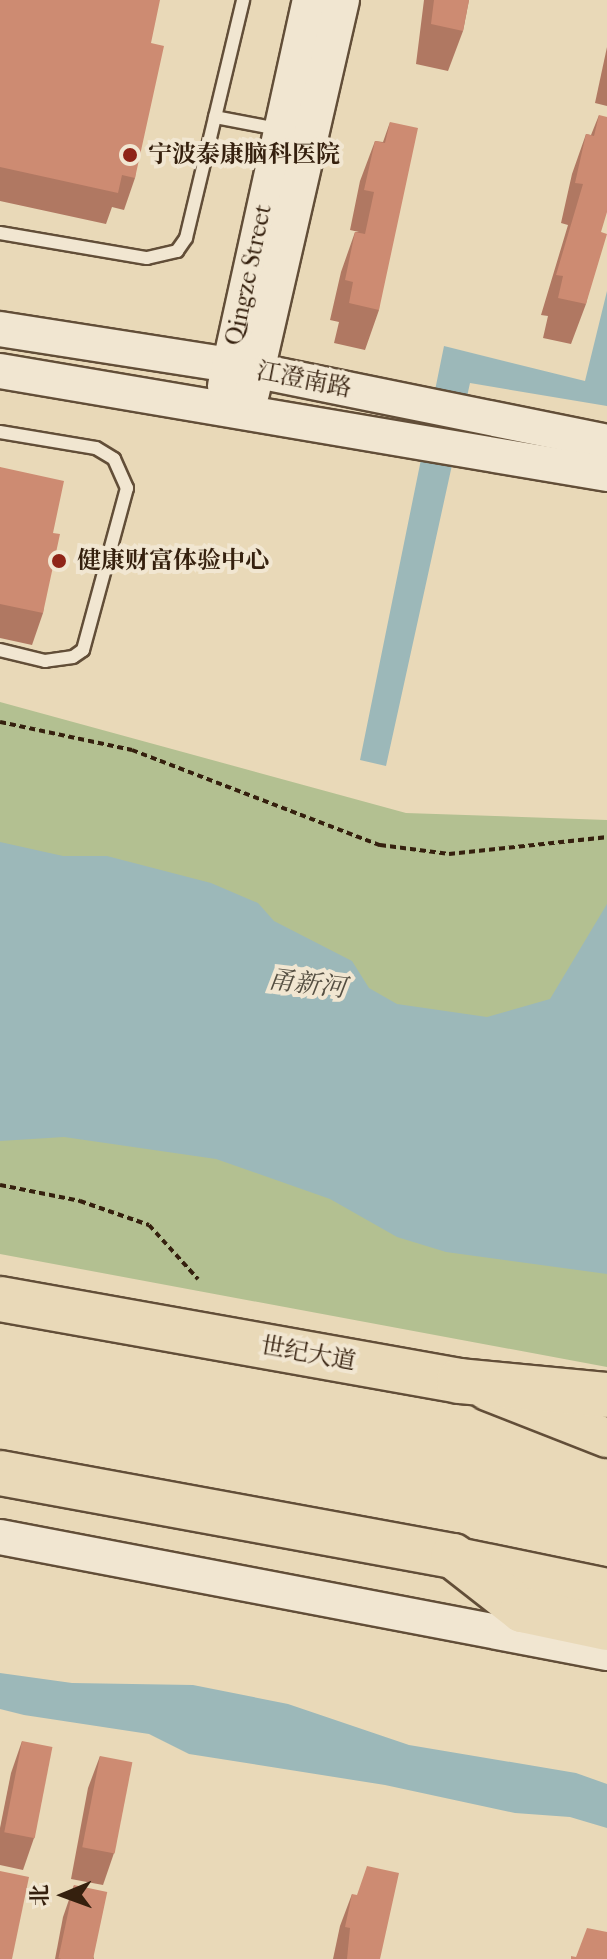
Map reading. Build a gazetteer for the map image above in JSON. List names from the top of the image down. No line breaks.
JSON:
{"streets":{"highway":["世纪大道"],"street":["Qingze Street","江澄南路"]},"crossings":[["Qingze Street","江澄南路"]],"water":["甬新河"],"places":["宁波泰康脑科医院","健康财富体验中心"],"north":"left"}
